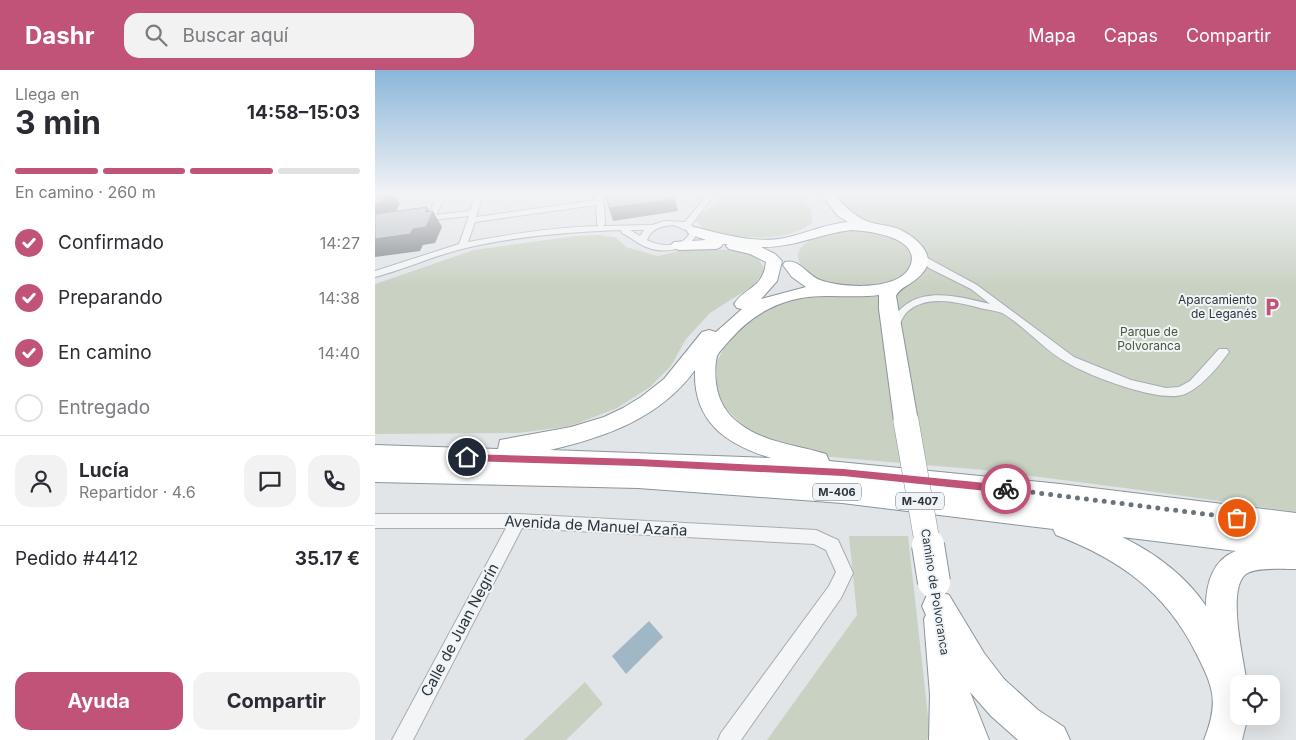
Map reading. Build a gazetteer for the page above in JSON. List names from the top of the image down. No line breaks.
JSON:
{"streets":{"highway":["M-406","M-407","Camino de Polvoranca"],"street":["Avenida de Manuel Azaña","Calle de Juan Negrín"]},"crossings":[["M-406","M-407"],["M-406","Camino de Polvoranca"],["M-407","Camino de Polvoranca"],["Avenida de Manuel Azaña","Calle de Juan Negrín"]],"parks":["Parque de Polvoranca"],"places":{"parking":["Aparcamiento de Leganés"]},"page":{"header":"Dashr","search":"Buscar aquí","nav":["Mapa","Capas","Compartir"],"heading":["3 min","Llega en","14:58–15:03"],"panel":["Lucía","Repartidor · 4.6","Pedido #4412","35.17 €"],"bar":"En camino · 260 m","list":[["Confirmado","14:27"],["Preparando","14:38"],["En camino","14:40"],"Entregado"],"buttons":["Ayuda","Compartir"]}}
